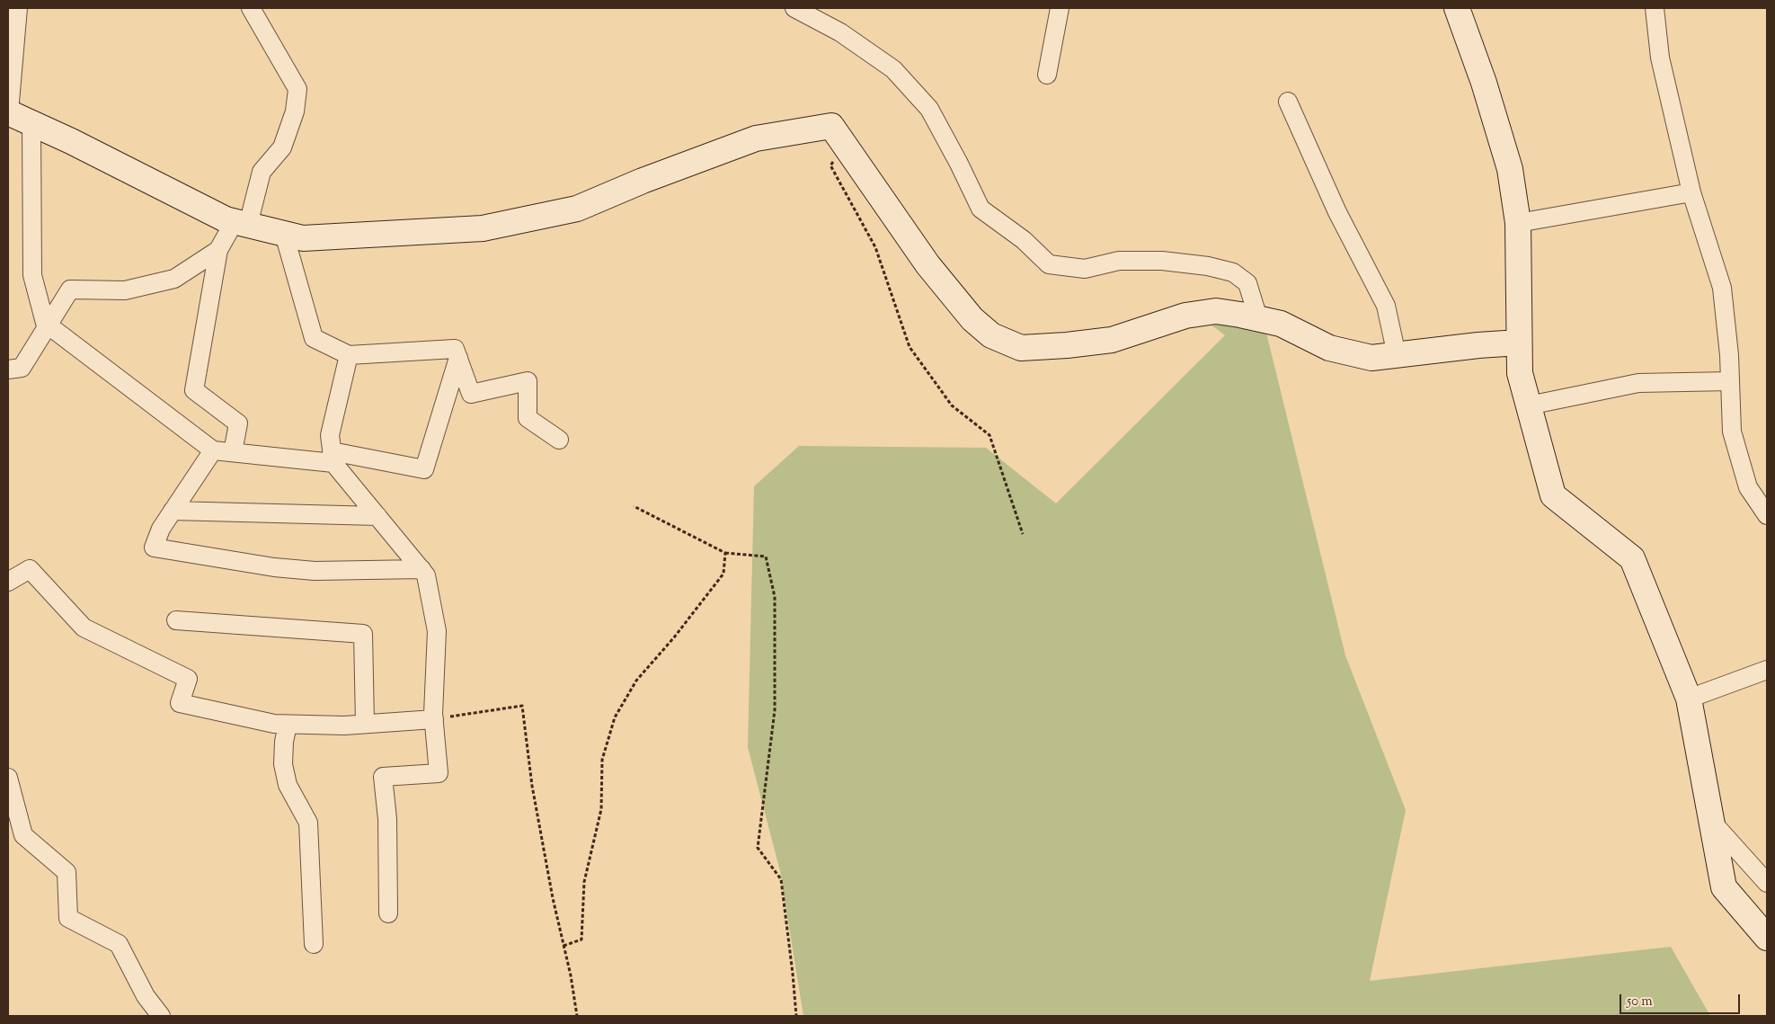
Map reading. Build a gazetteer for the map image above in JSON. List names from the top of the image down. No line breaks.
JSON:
{"scale_bar":"50 m"}
